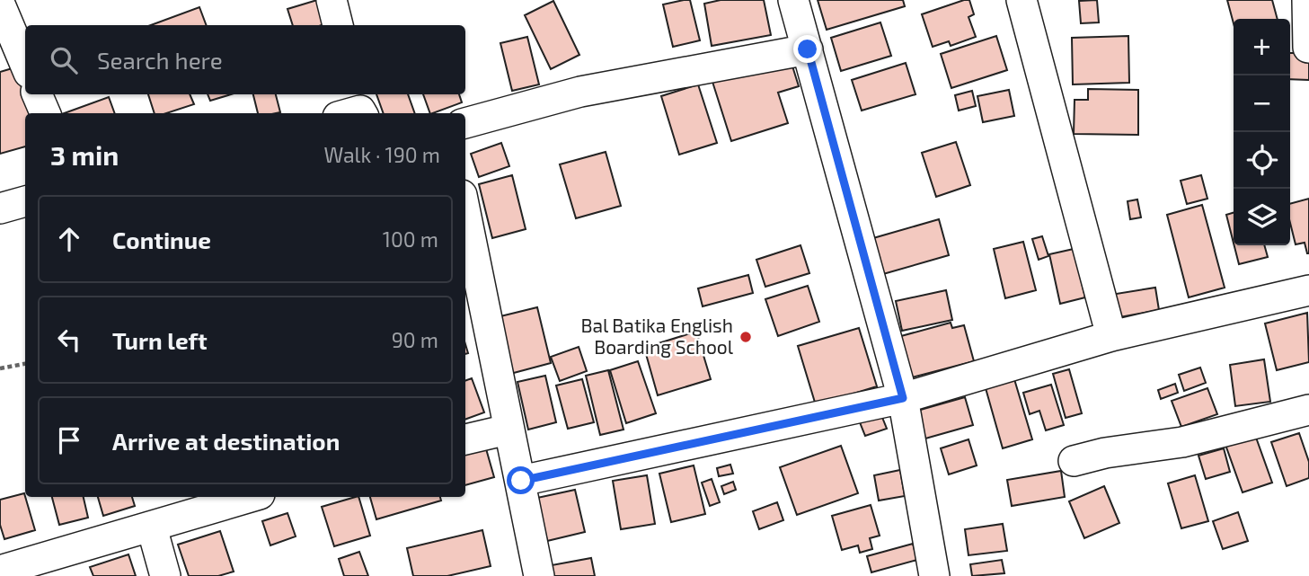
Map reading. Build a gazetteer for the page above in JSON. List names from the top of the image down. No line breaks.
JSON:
{"places":["Bal Batika English Boarding School"],"page":{"map_buttons":["+","−"],"search":"Search here","heading":["3 min","Walk · 190 m"],"list":[["Continue","100 m"],["Turn left","90 m"],"Arrive at destination"]}}
